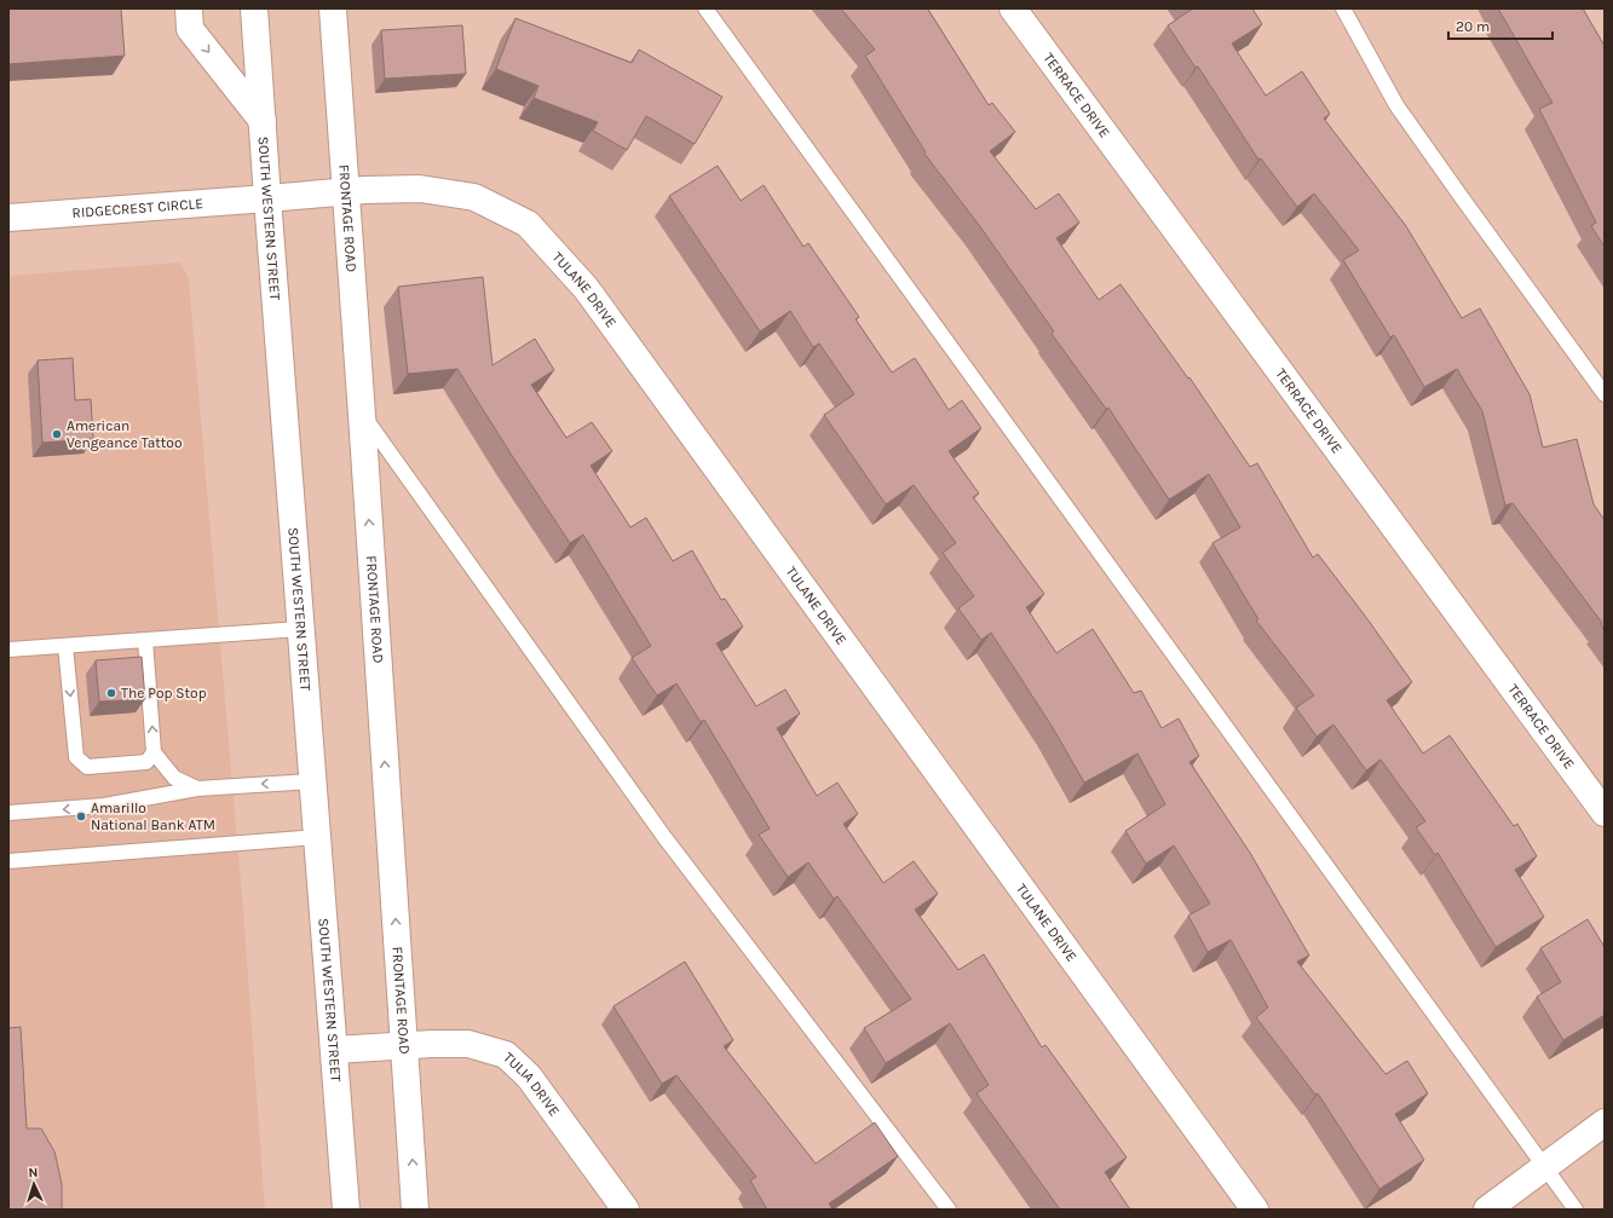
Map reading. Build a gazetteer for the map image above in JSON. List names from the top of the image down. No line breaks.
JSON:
{"streets":{"street":["TERRACE DRIVE","RIDGECREST CIRCLE","SOUTH WESTERN STREET","FRONTAGE ROAD","TULANE DRIVE","TULIA DRIVE"]},"crossings":[["RIDGECREST CIRCLE","SOUTH WESTERN STREET"],["RIDGECREST CIRCLE","TULANE DRIVE"],["SOUTH WESTERN STREET","TULANE DRIVE"],["SOUTH WESTERN STREET","TULIA DRIVE"],["FRONTAGE ROAD","TULANE DRIVE"],["FRONTAGE ROAD","TULIA DRIVE"]],"one_way":["FRONTAGE ROAD"],"places":["American Vengeance Tattoo","The Pop Stop","Amarillo National Bank ATM"],"scale_bar":"20 m","north":"top"}
